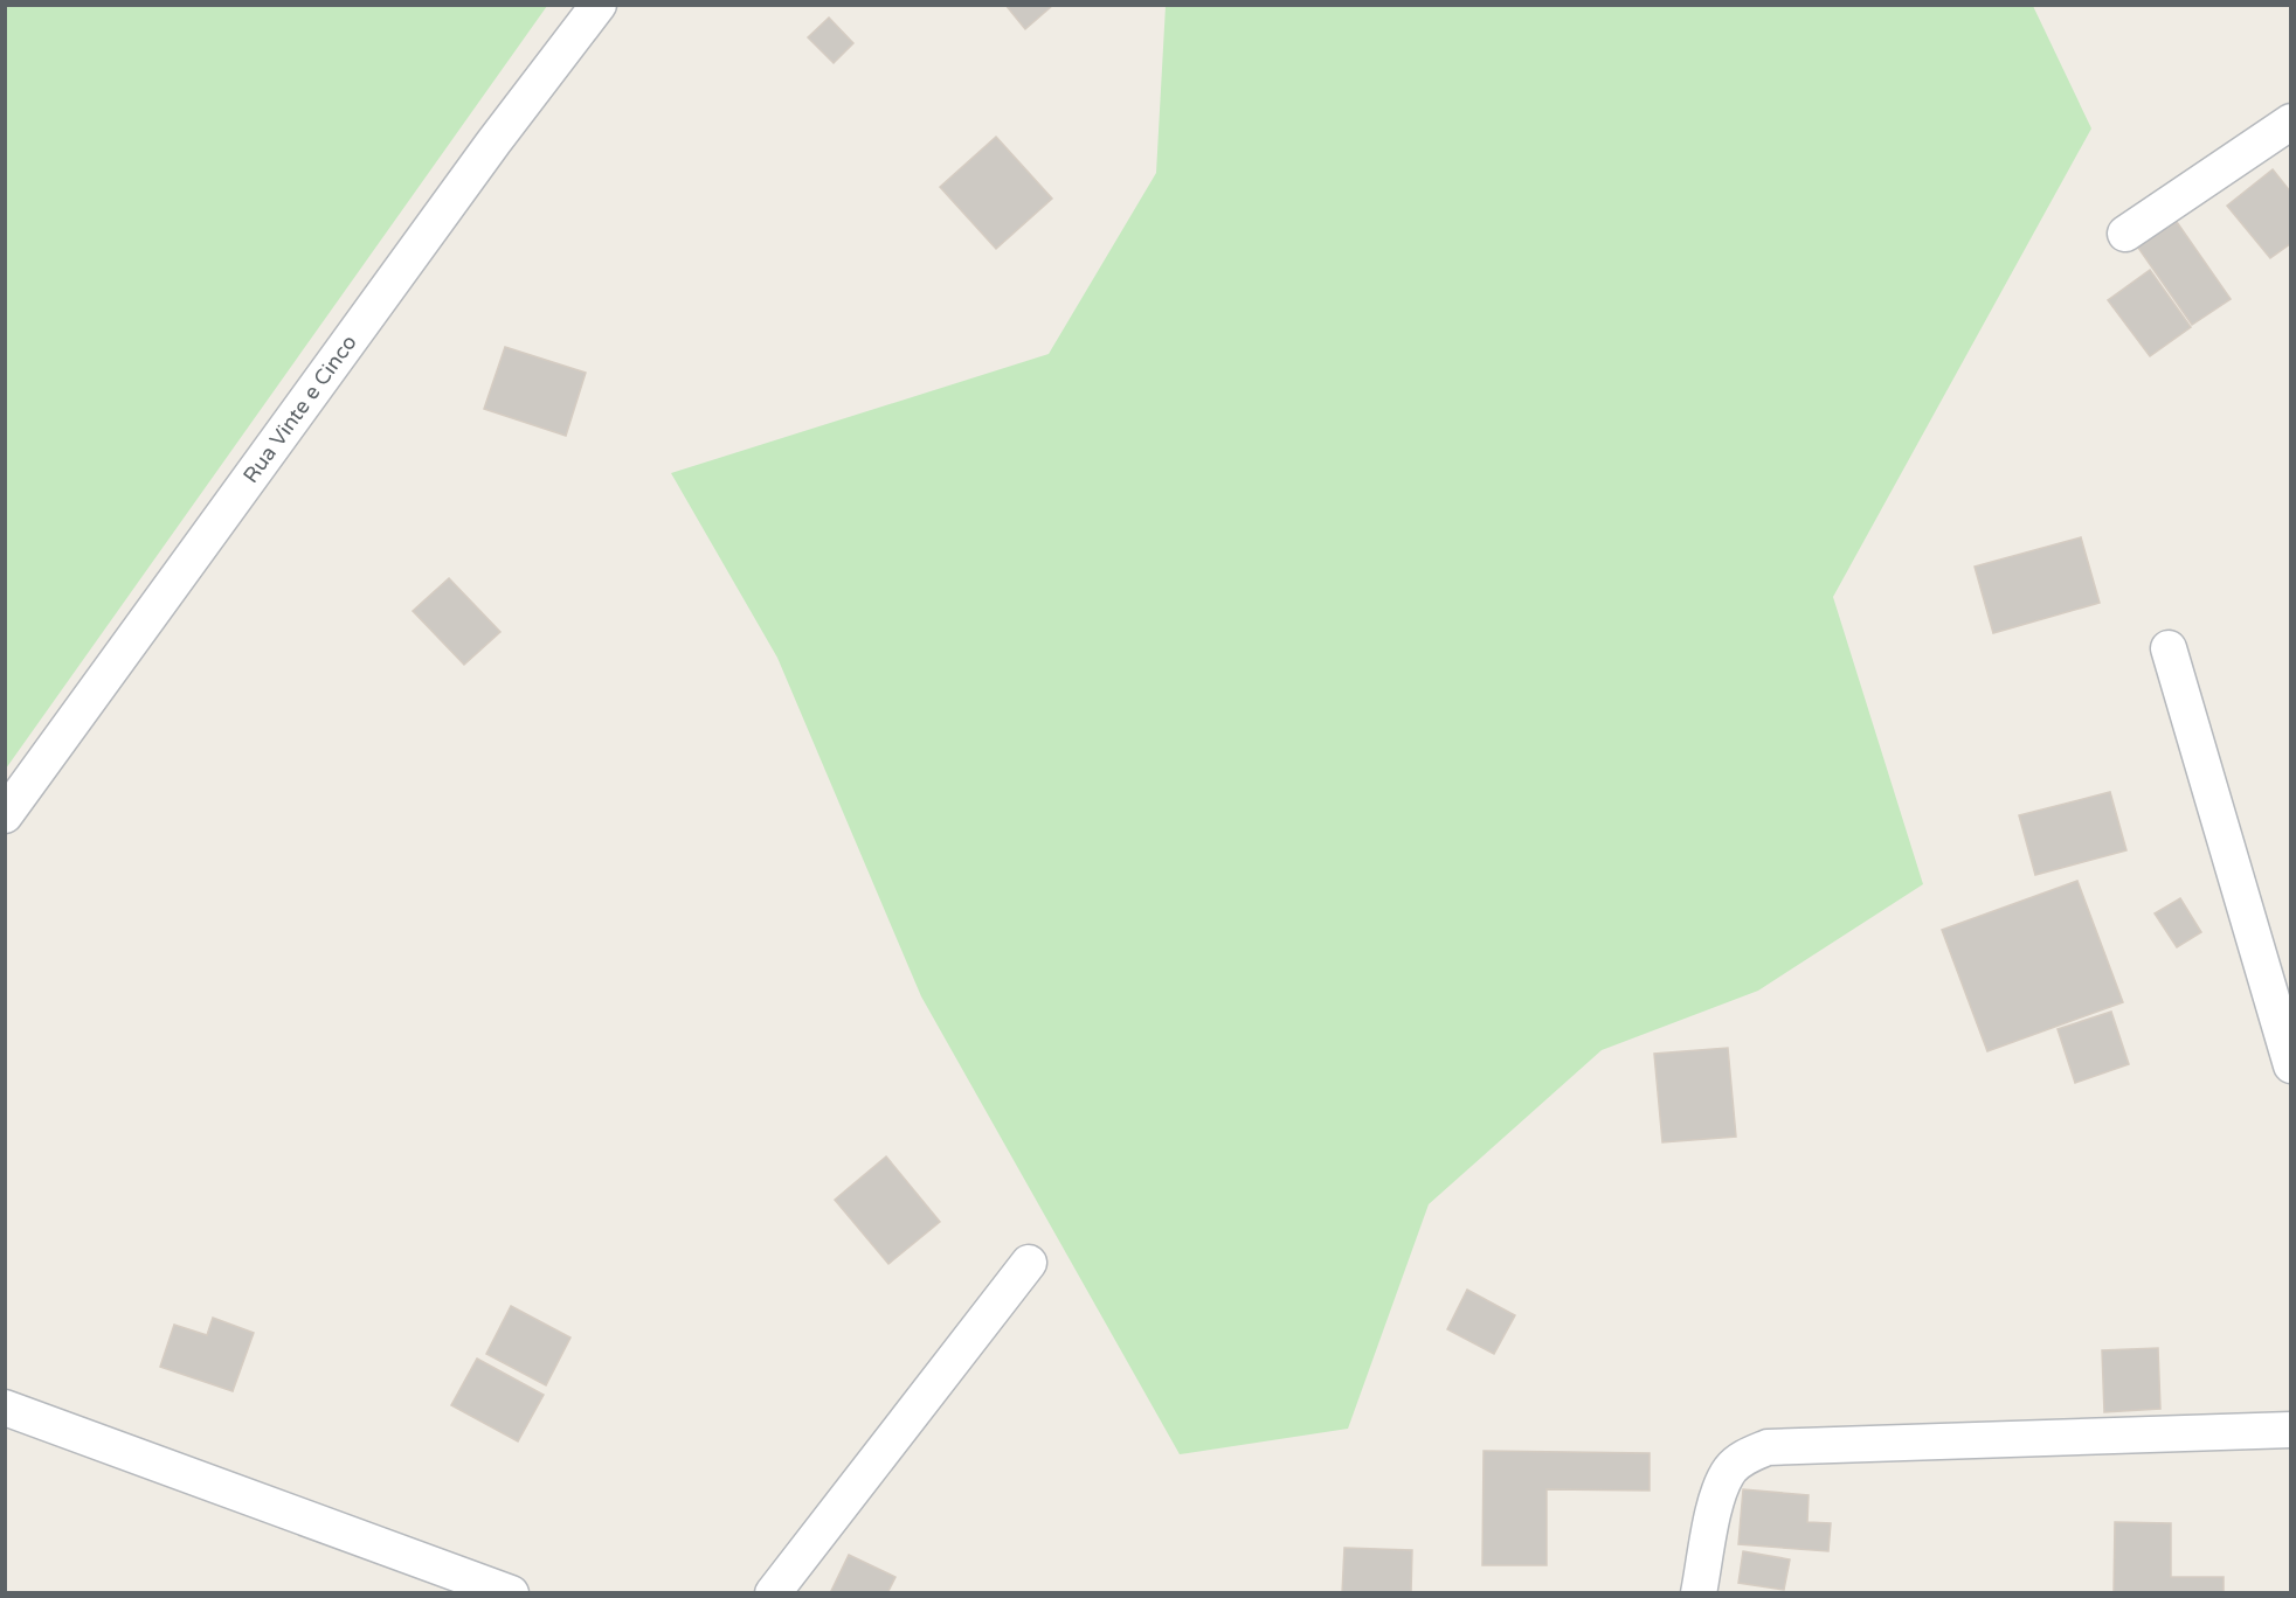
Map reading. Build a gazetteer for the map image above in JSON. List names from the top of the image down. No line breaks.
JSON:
{"streets":{"street":["Rua Vinte e Cinco"]}}
